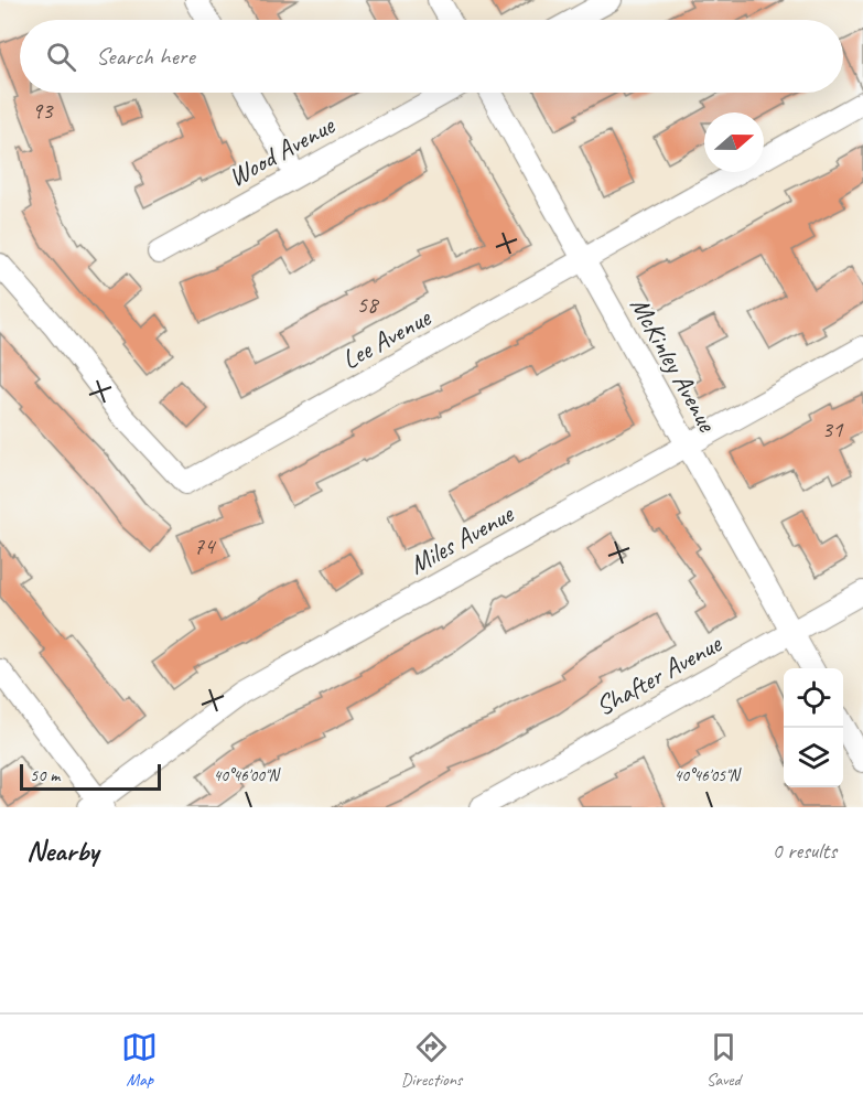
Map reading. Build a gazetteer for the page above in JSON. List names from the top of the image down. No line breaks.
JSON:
{"streets":{"street":["Wood Avenue","Lee Avenue","McKinley Avenue","Miles Avenue","Shafter Avenue"]},"crossings":[["Lee Avenue","McKinley Avenue"],["McKinley Avenue","Miles Avenue"],["McKinley Avenue","Shafter Avenue"]],"house_numbers":["93","58","31","74"],"scale_bar":"50 m","north":"right","page":{"search":"Search here","scale":"50 m","heading":["Nearby","0 results"],"nav":["Map","Directions","Saved"]},"coordinates":["40°46'00\"N","40°46'05\"N"]}
